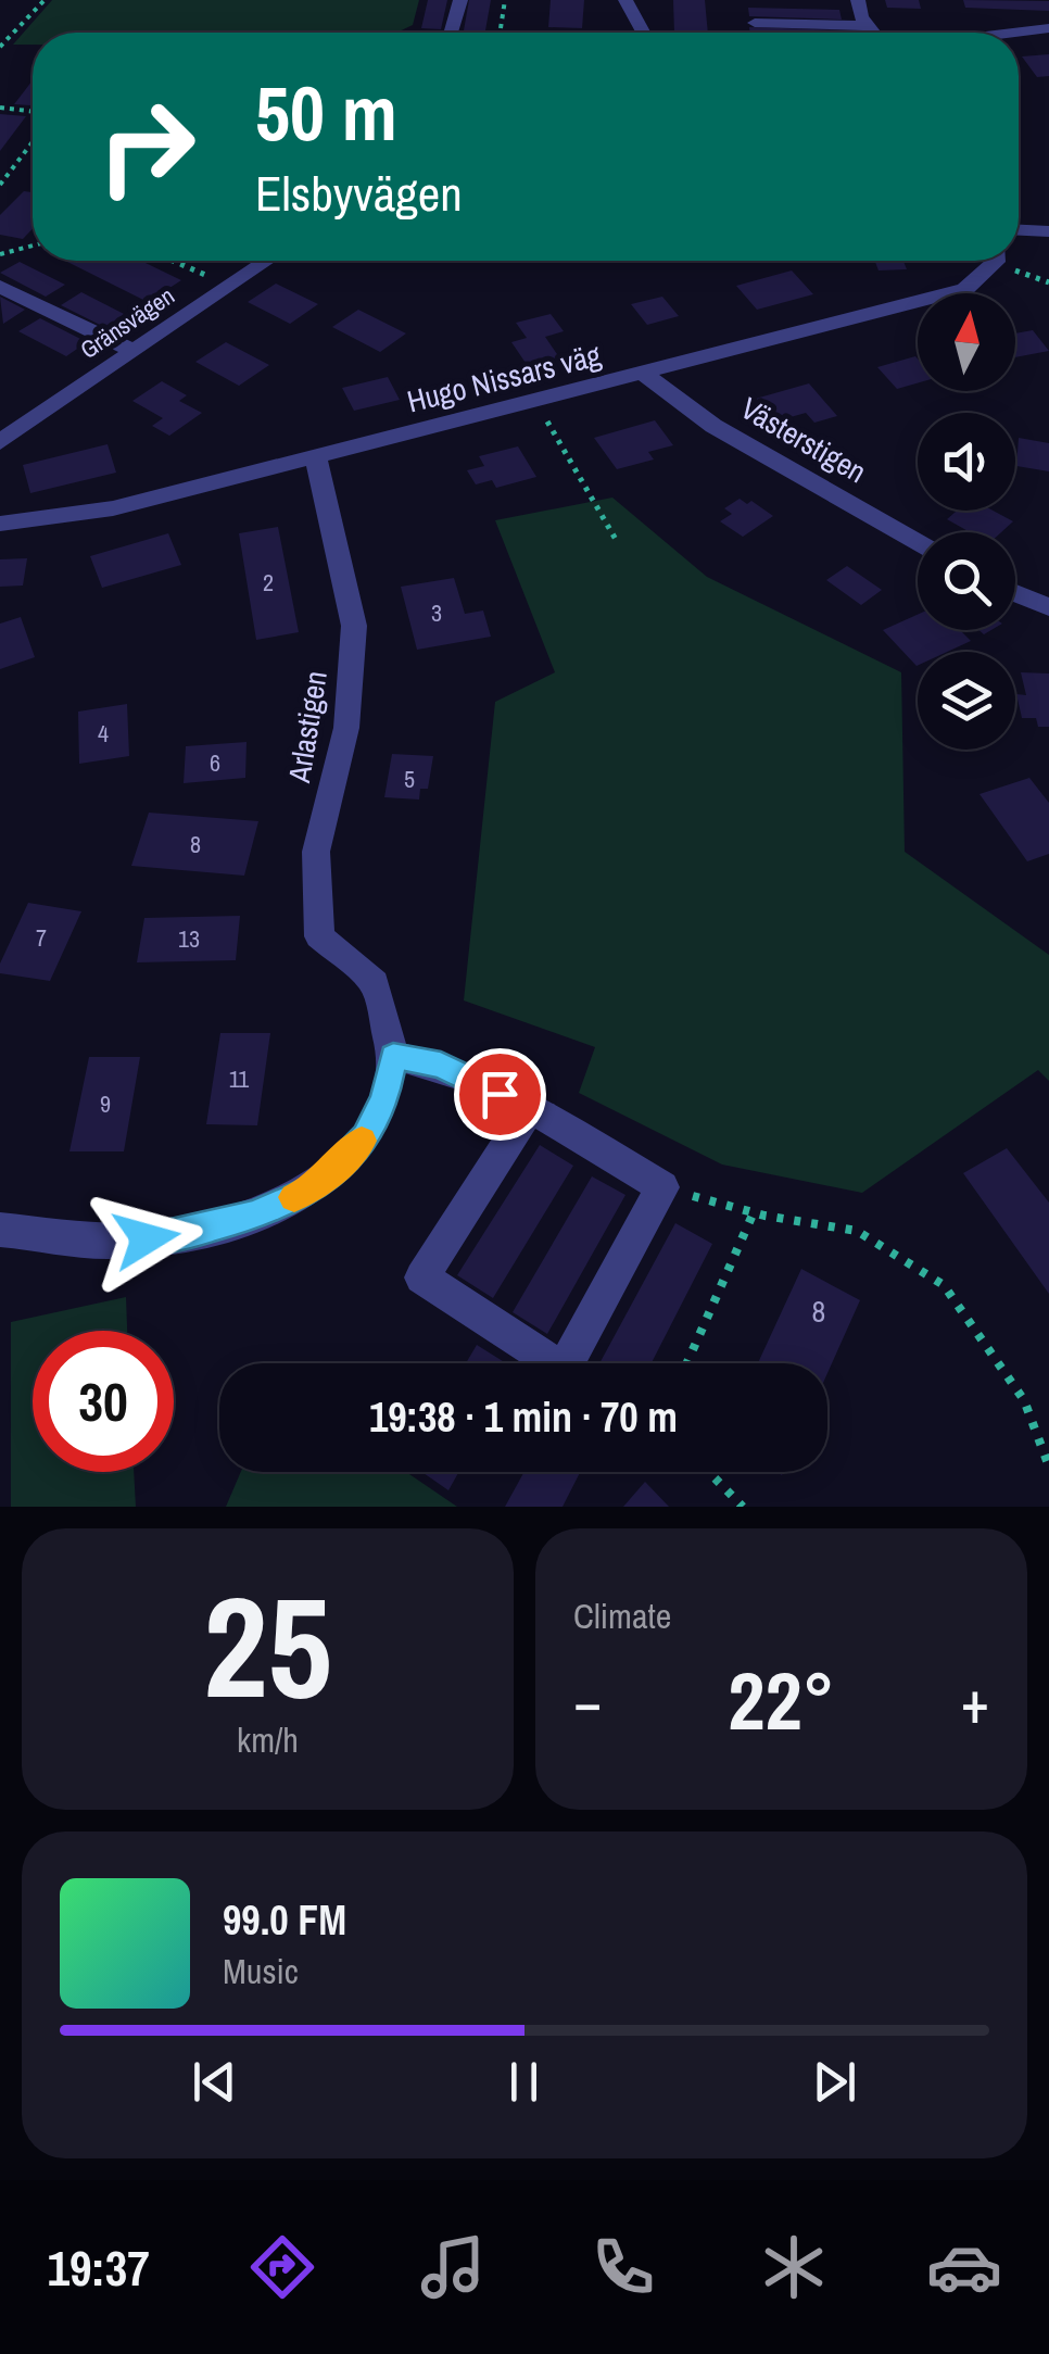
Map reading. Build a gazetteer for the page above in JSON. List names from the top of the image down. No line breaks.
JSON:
{"streets":{"street":["Gränsvägen","Hugo Nissars väg","Västerstigen","Arlastigen"]},"crossings":[["Hugo Nissars väg","Västerstigen"],["Hugo Nissars väg","Arlastigen"]],"house_numbers":["2","3","4","6","5","8","7","13","11","9","8"],"north":"top","page":{"turn":["50 m","Elsbyvägen"],"limit":"30","trip":"19:38 · 1 min · 70 m","tile":[["25","km/h"],"Climate"],"heat":["−","22°","+"],"song":["99.0 FM","Music"],"tabs":"19:37"}}
